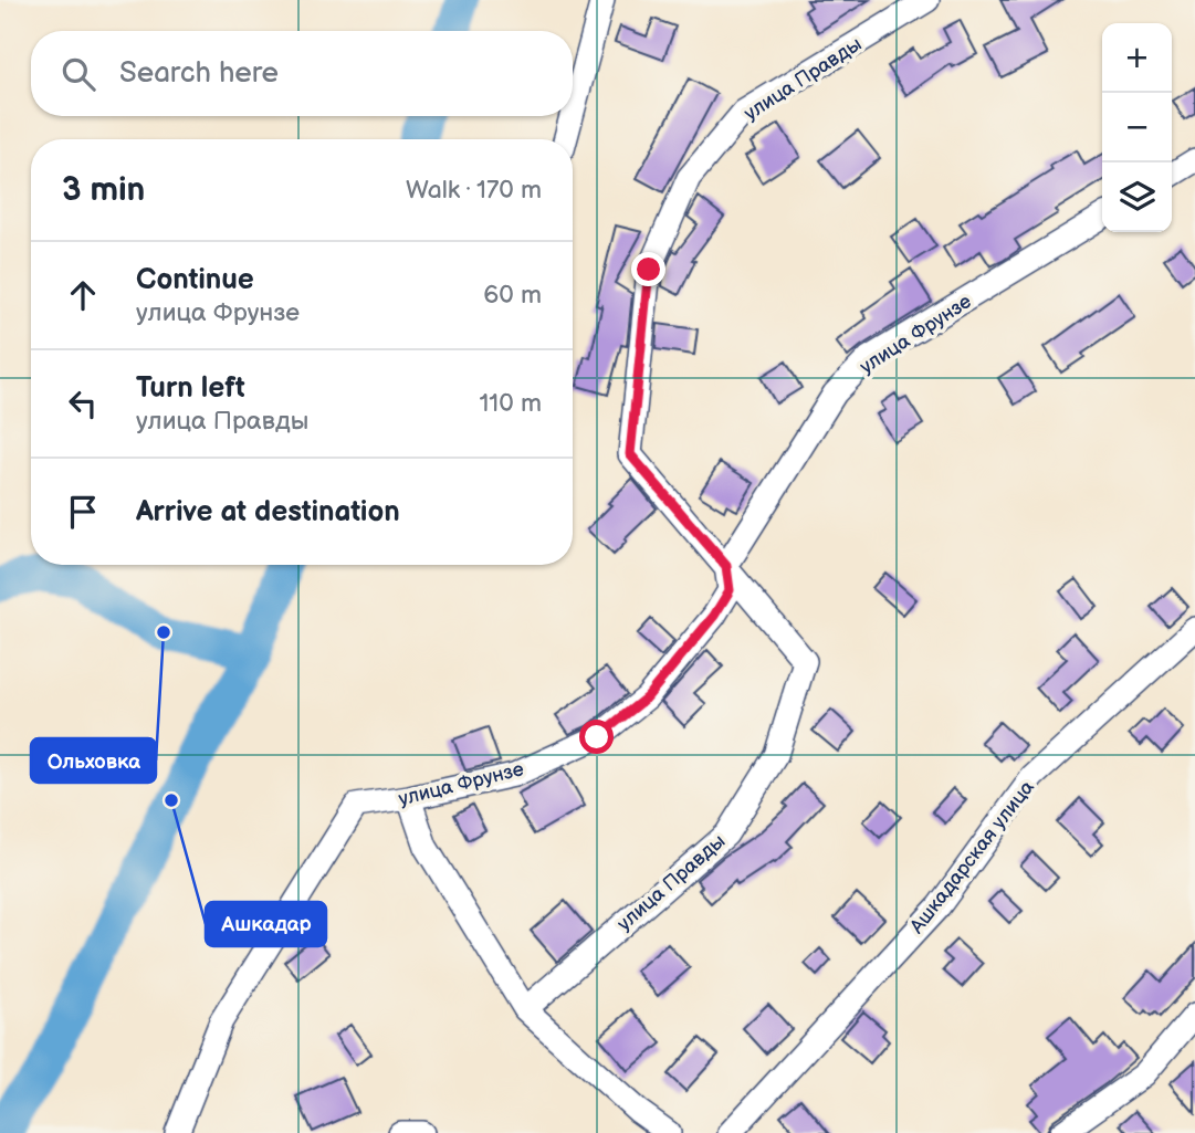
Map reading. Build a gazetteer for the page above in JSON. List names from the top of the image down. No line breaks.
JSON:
{"streets":{"street":["улица Правды","улица Фрунзе","Ашкадарская улица"]},"crossings":[["улица Правды","улица Фрунзе"]],"places":["Ольховка","Ашкадар"],"page":{"map_buttons":["+","−"],"search":"Search here","heading":["3 min","Walk · 170 m"],"list":[["Continue","улица Фрунзе","60 m"],["Turn left","улица Правды","110 m"],"Arrive at destination"]}}
